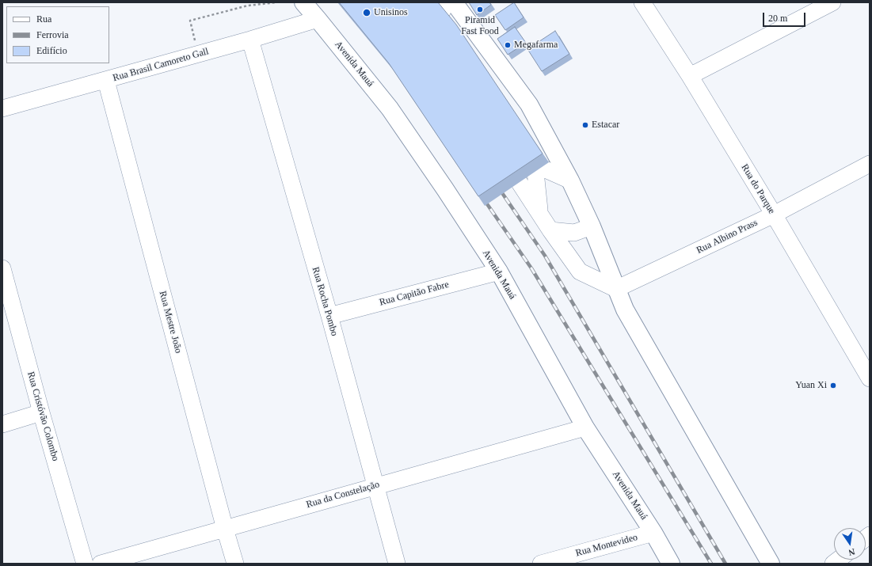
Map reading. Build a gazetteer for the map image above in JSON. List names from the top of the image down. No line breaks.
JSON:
{"streets":{"main road":["Avenida Mauá"],"street":["Rua Brasil Camoreto Gall","Rua do Parque","Rua Albino Prass","Rua Capitão Fabre","Rua Rocha Pombo","Rua Mestre João","Rua Cristóvão Colombo","Rua da Constelação","Rua Montevideo"]},"crossings":[["Avenida Mauá","Rua Brasil Camoreto Gall"],["Avenida Mauá","Rua Capitão Fabre"],["Avenida Mauá","Rua da Constelação"],["Avenida Mauá","Rua Montevideo"],["Rua Brasil Camoreto Gall","Rua Rocha Pombo"],["Rua Brasil Camoreto Gall","Rua Mestre João"],["Rua do Parque","Rua Albino Prass"],["Rua Capitão Fabre","Rua Rocha Pombo"],["Rua Rocha Pombo","Rua da Constelação"],["Rua Mestre João","Rua da Constelação"]],"places":["Piramid Fast Food","Unisinos","Megafarma","Estacar","Yuan Xi"],"legend":["Rua","Ferrovia","Edifício"],"scale_bar":"20 m","north":"bottom"}
